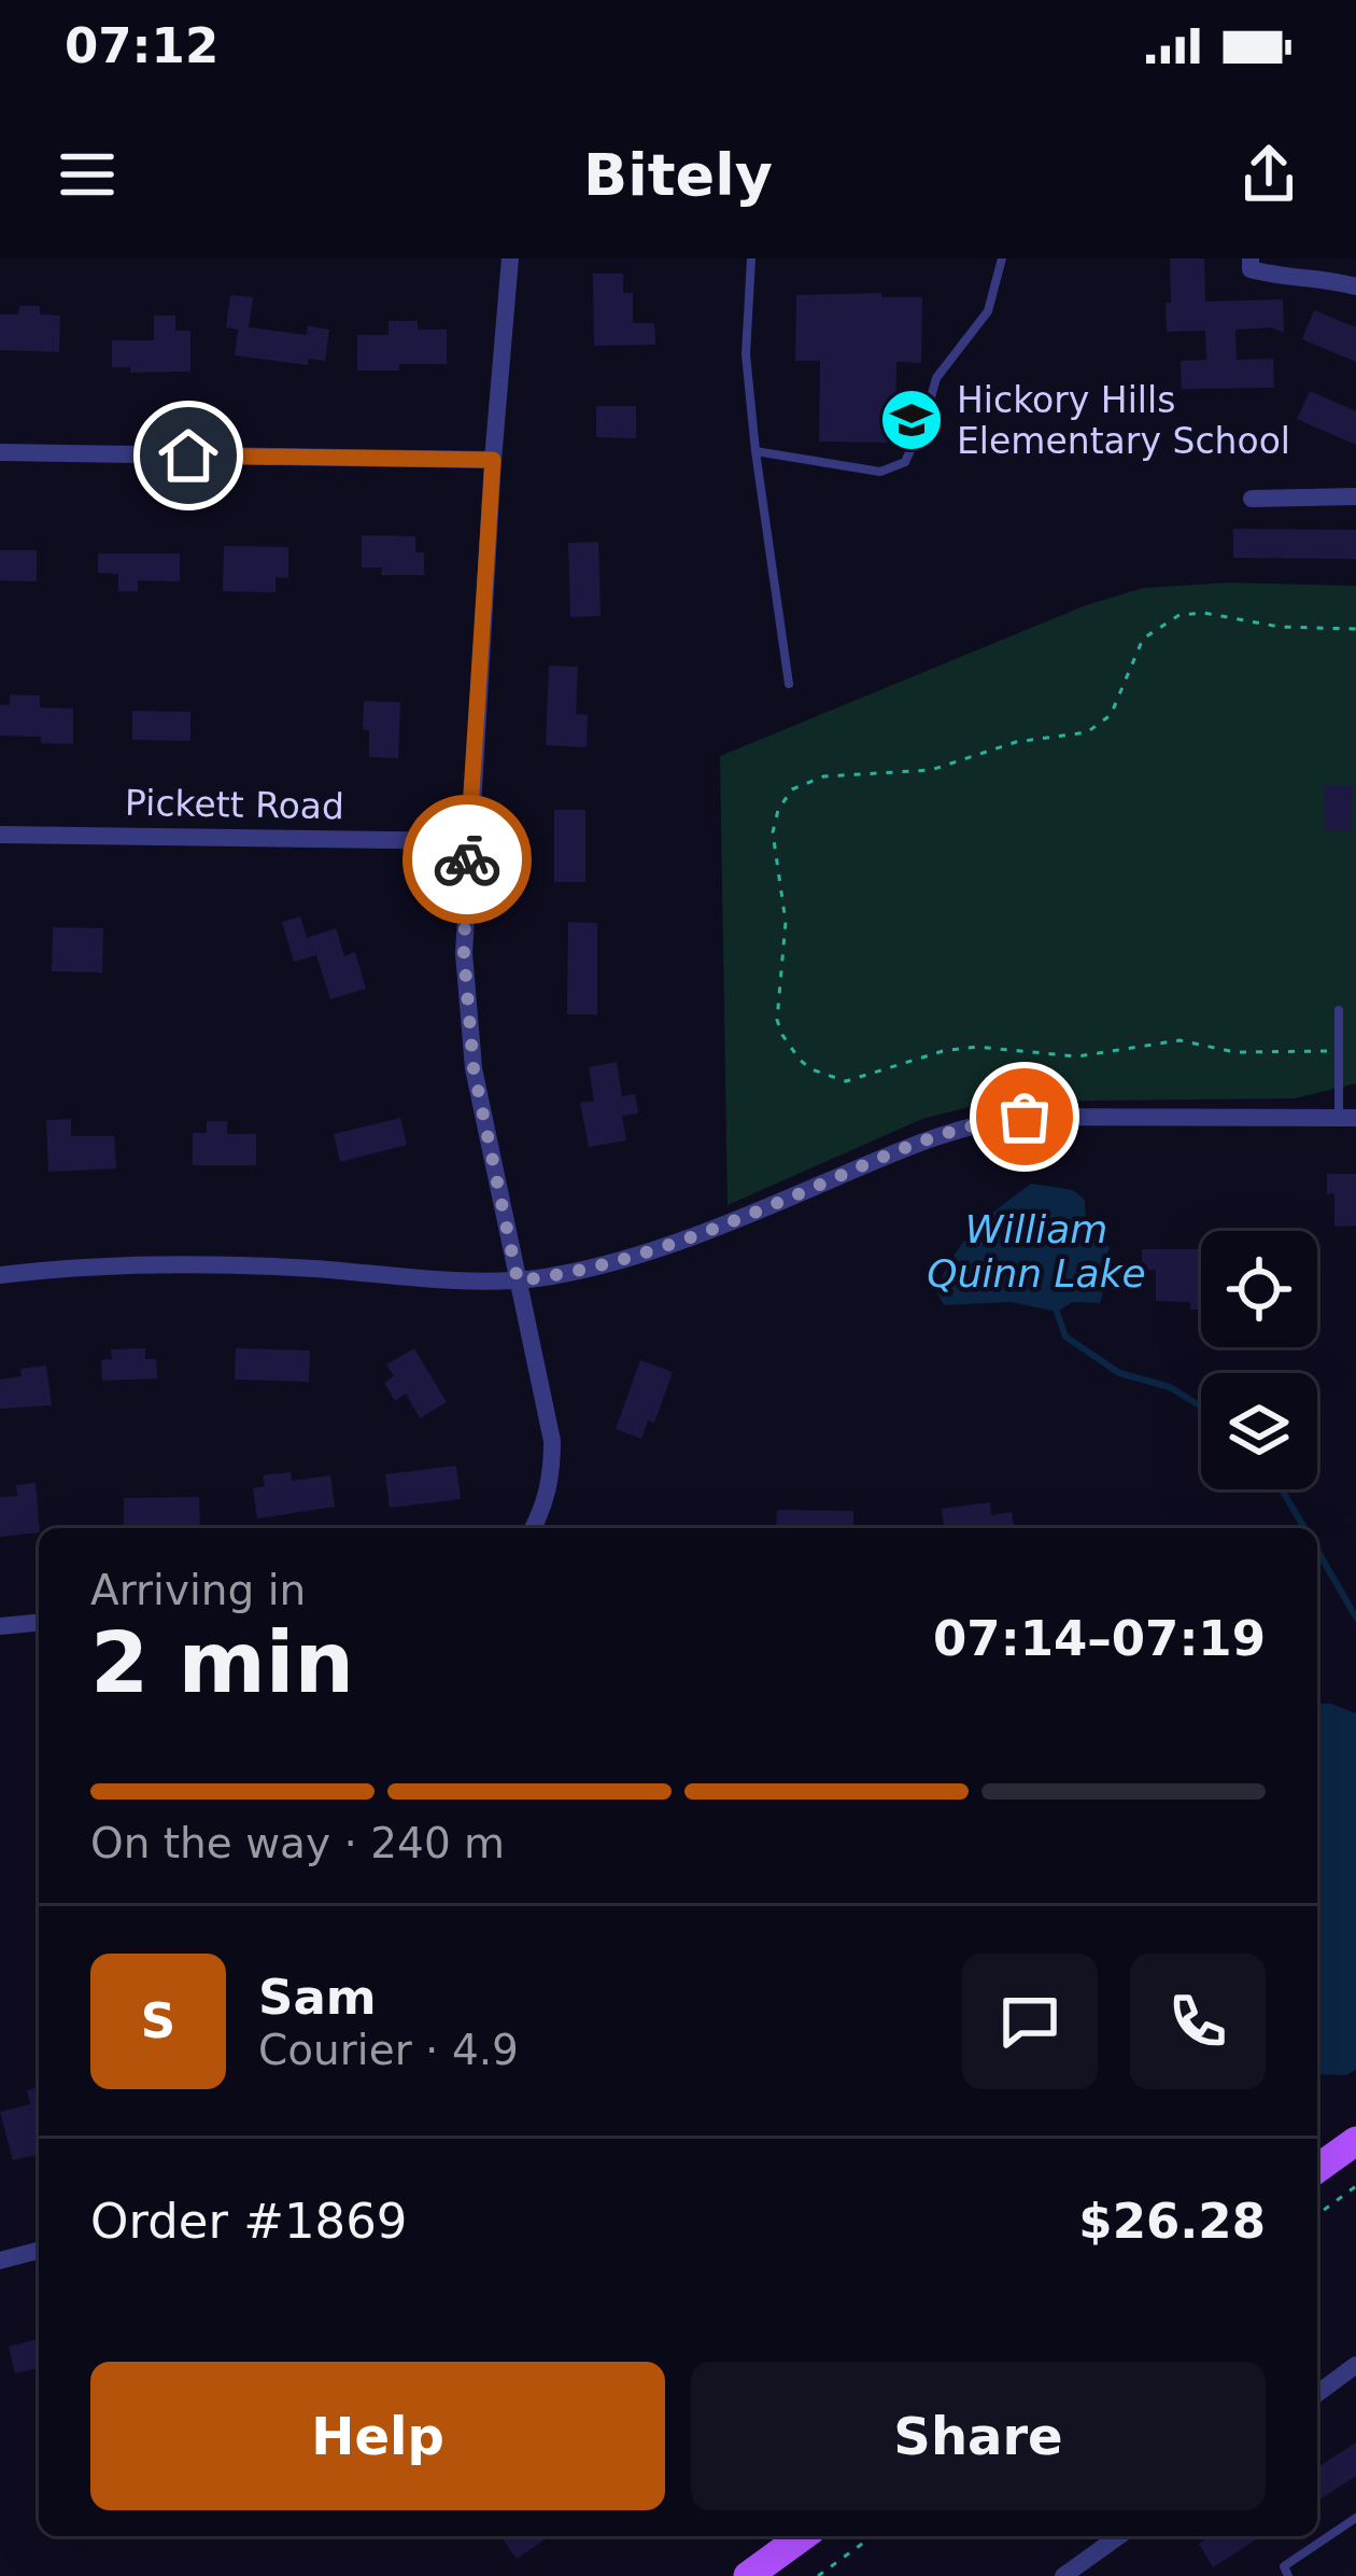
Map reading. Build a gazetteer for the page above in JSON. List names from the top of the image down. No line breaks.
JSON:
{"streets":{"street":["Pickett Road"]},"water":["William Quinn Lake"],"places":{"school or university":["Hickory Hills Elementary School"]},"page":{"status":"07:12","header":"Bitely","heading":["2 min","Arriving in","07:14–07:19"],"panel":["Sam","Courier · 4.9","Order #1869","$26.28"],"bar":"On the way · 240 m","round":"S","buttons":["Help","Share"]}}
